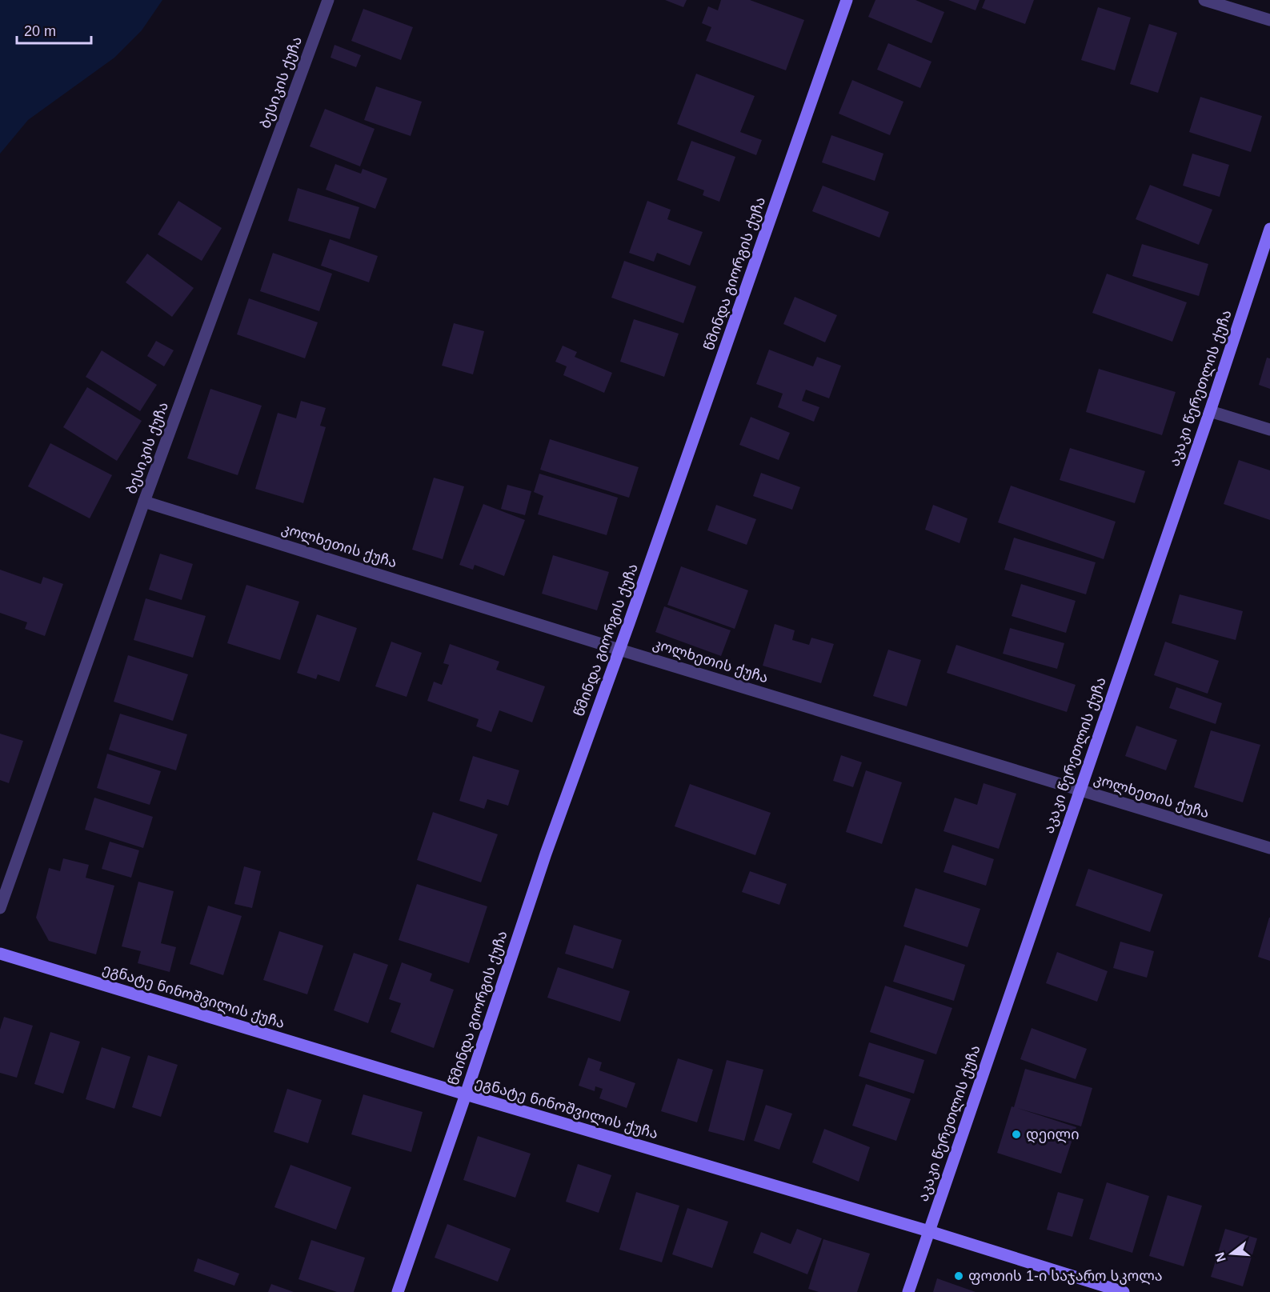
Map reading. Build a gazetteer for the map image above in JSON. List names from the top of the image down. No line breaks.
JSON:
{"streets":{"main road":["წმინდა გიორგის ქუჩა","აკაკი წერეთლის ქუჩა","ეგნატე ნინოშვილის ქუჩა"],"street":["ბესიკის ქუჩა","კოლხეთის ქუჩა"]},"crossings":[["ბესიკის ქუჩა","კოლხეთის ქუჩა"],["წმინდა გიორგის ქუჩა","კოლხეთის ქუჩა"],["წმინდა გიორგის ქუჩა","ეგნატე ნინოშვილის ქუჩა"],["აკაკი წერეთლის ქუჩა","კოლხეთის ქუჩა"],["აკაკი წერეთლის ქუჩა","ეგნატე ნინოშვილის ქუჩა"]],"places":["დეილი","ფოთის 1-ი საჯარო სკოლა"],"scale_bar":"20 m","north":"left"}
